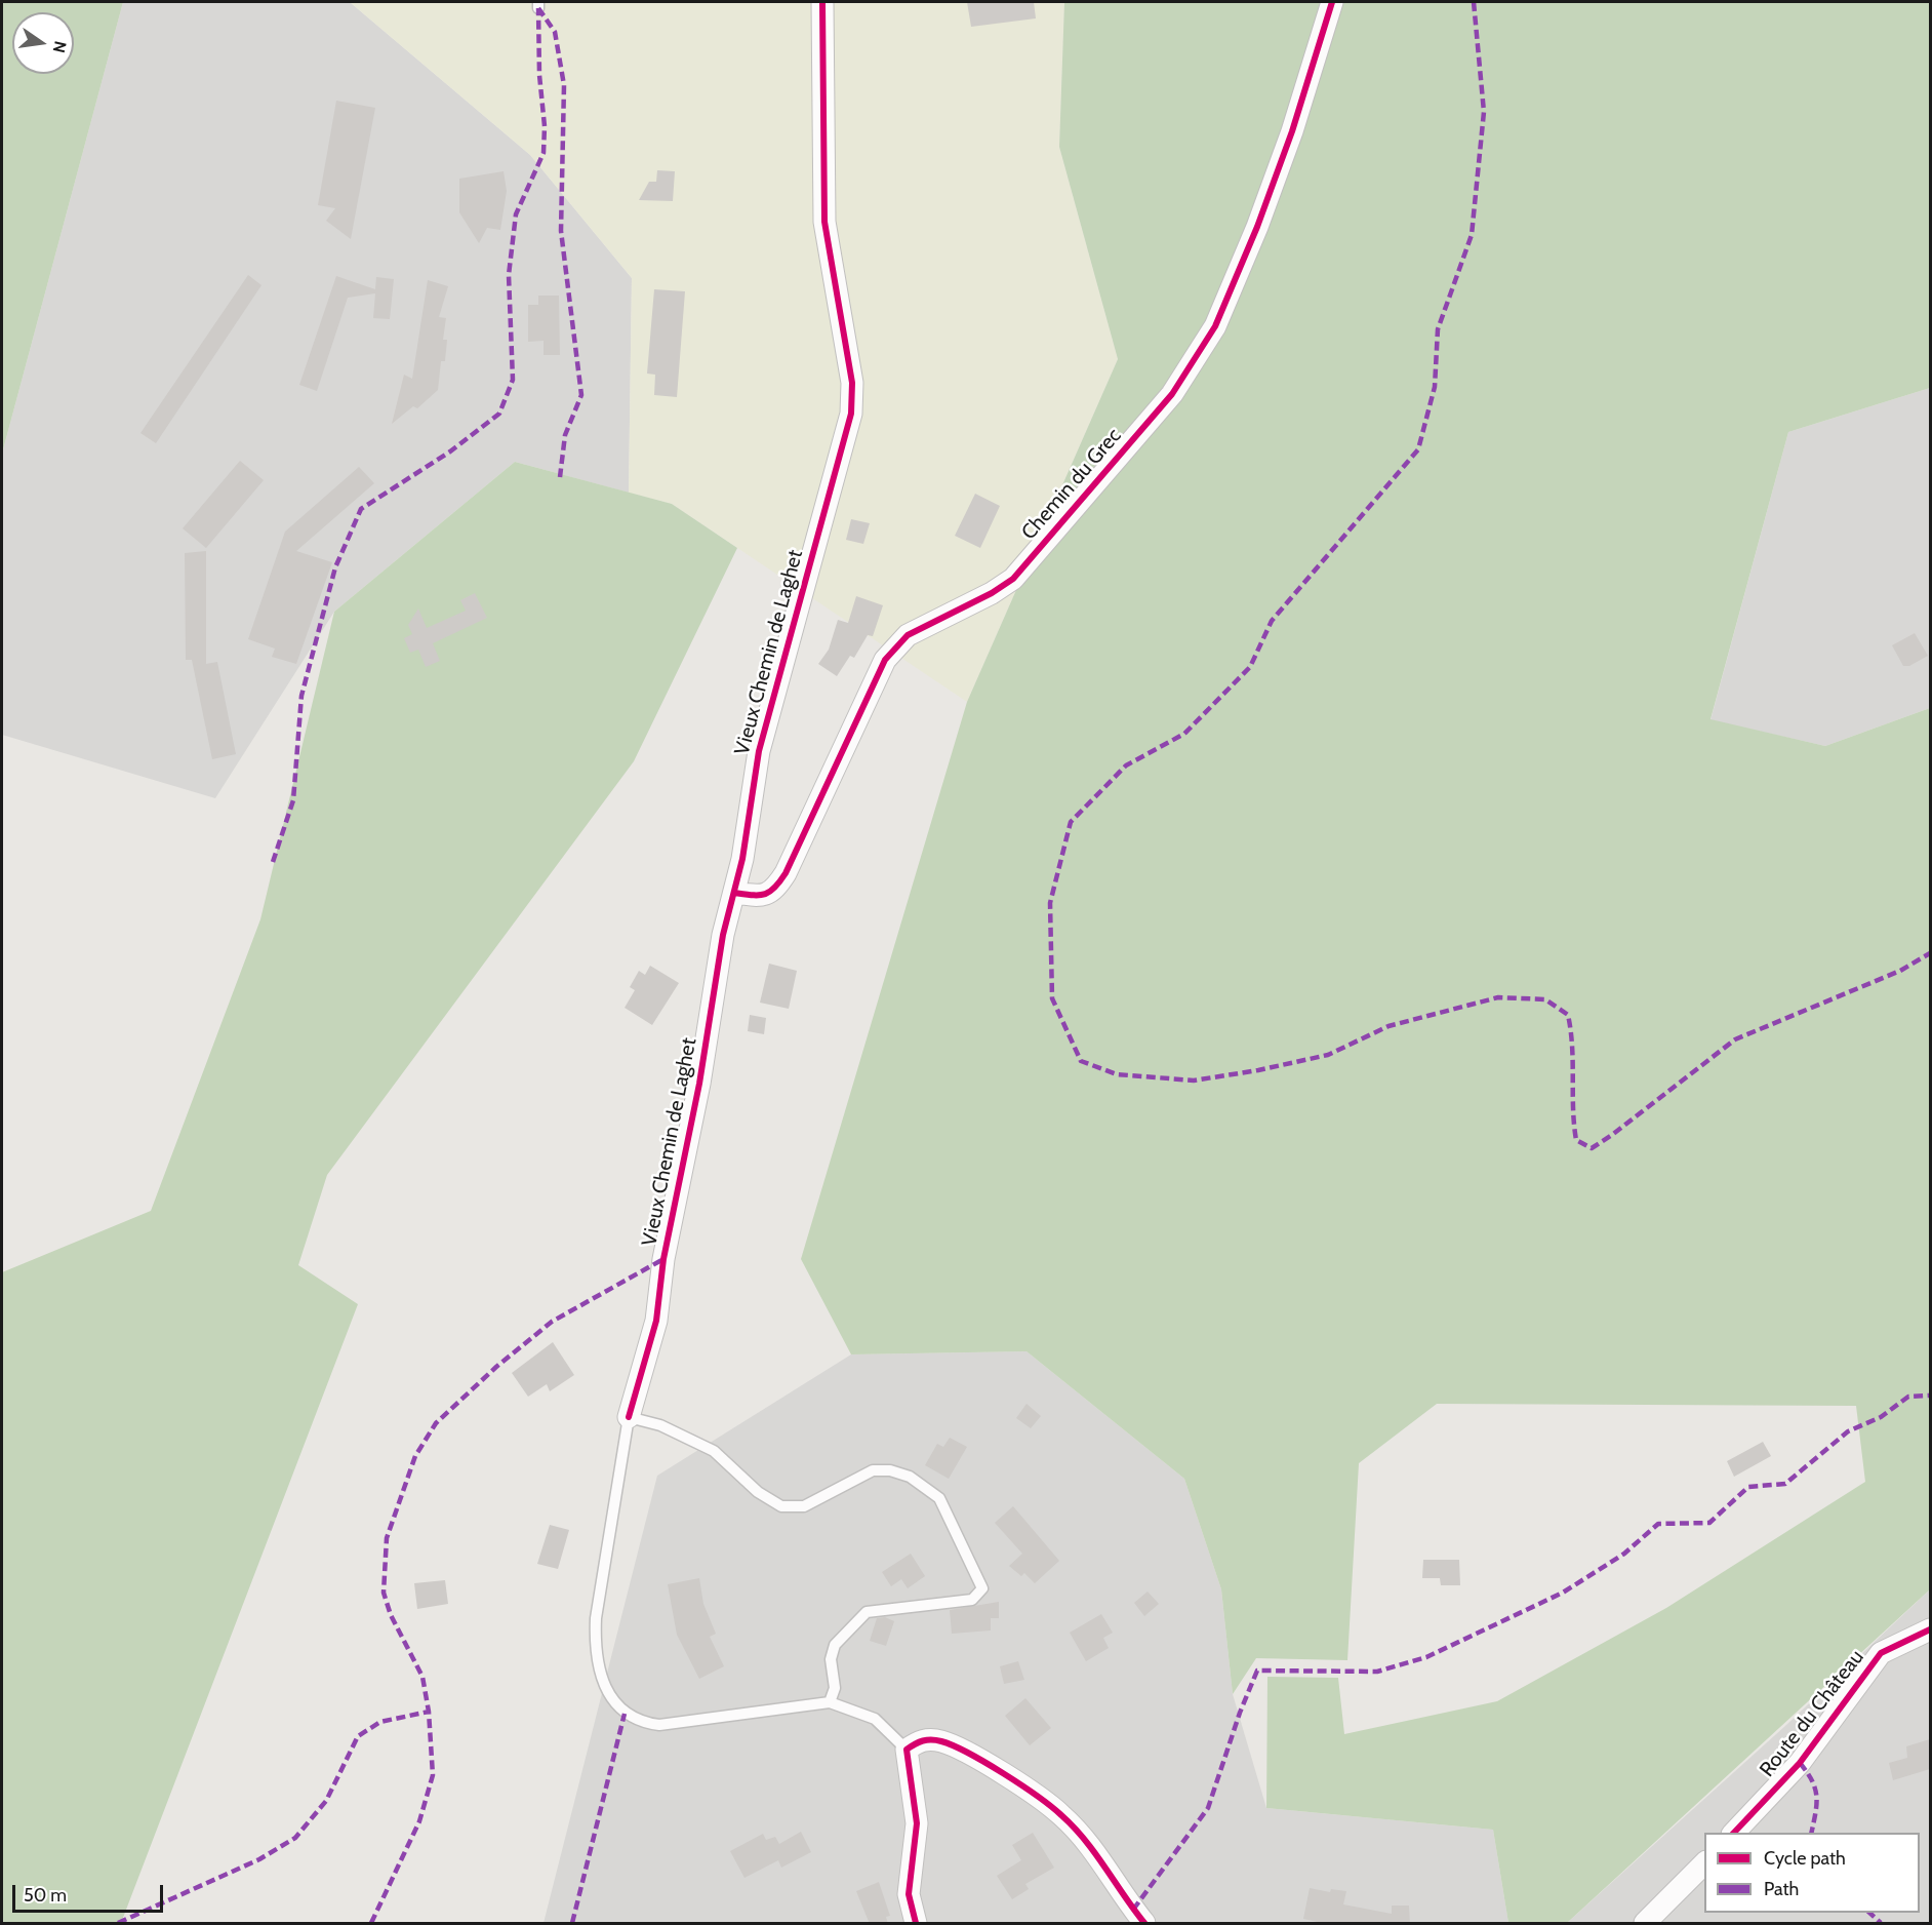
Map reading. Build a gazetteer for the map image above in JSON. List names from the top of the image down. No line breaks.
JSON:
{"streets":{"street":["Chemin du Grec","Vieux Chemin de Laghet","Route du Château"]},"crossings":[["Chemin du Grec","Vieux Chemin de Laghet"]],"legend":["Cycle path","Path"],"scale_bar":"50 m","north":"right"}
